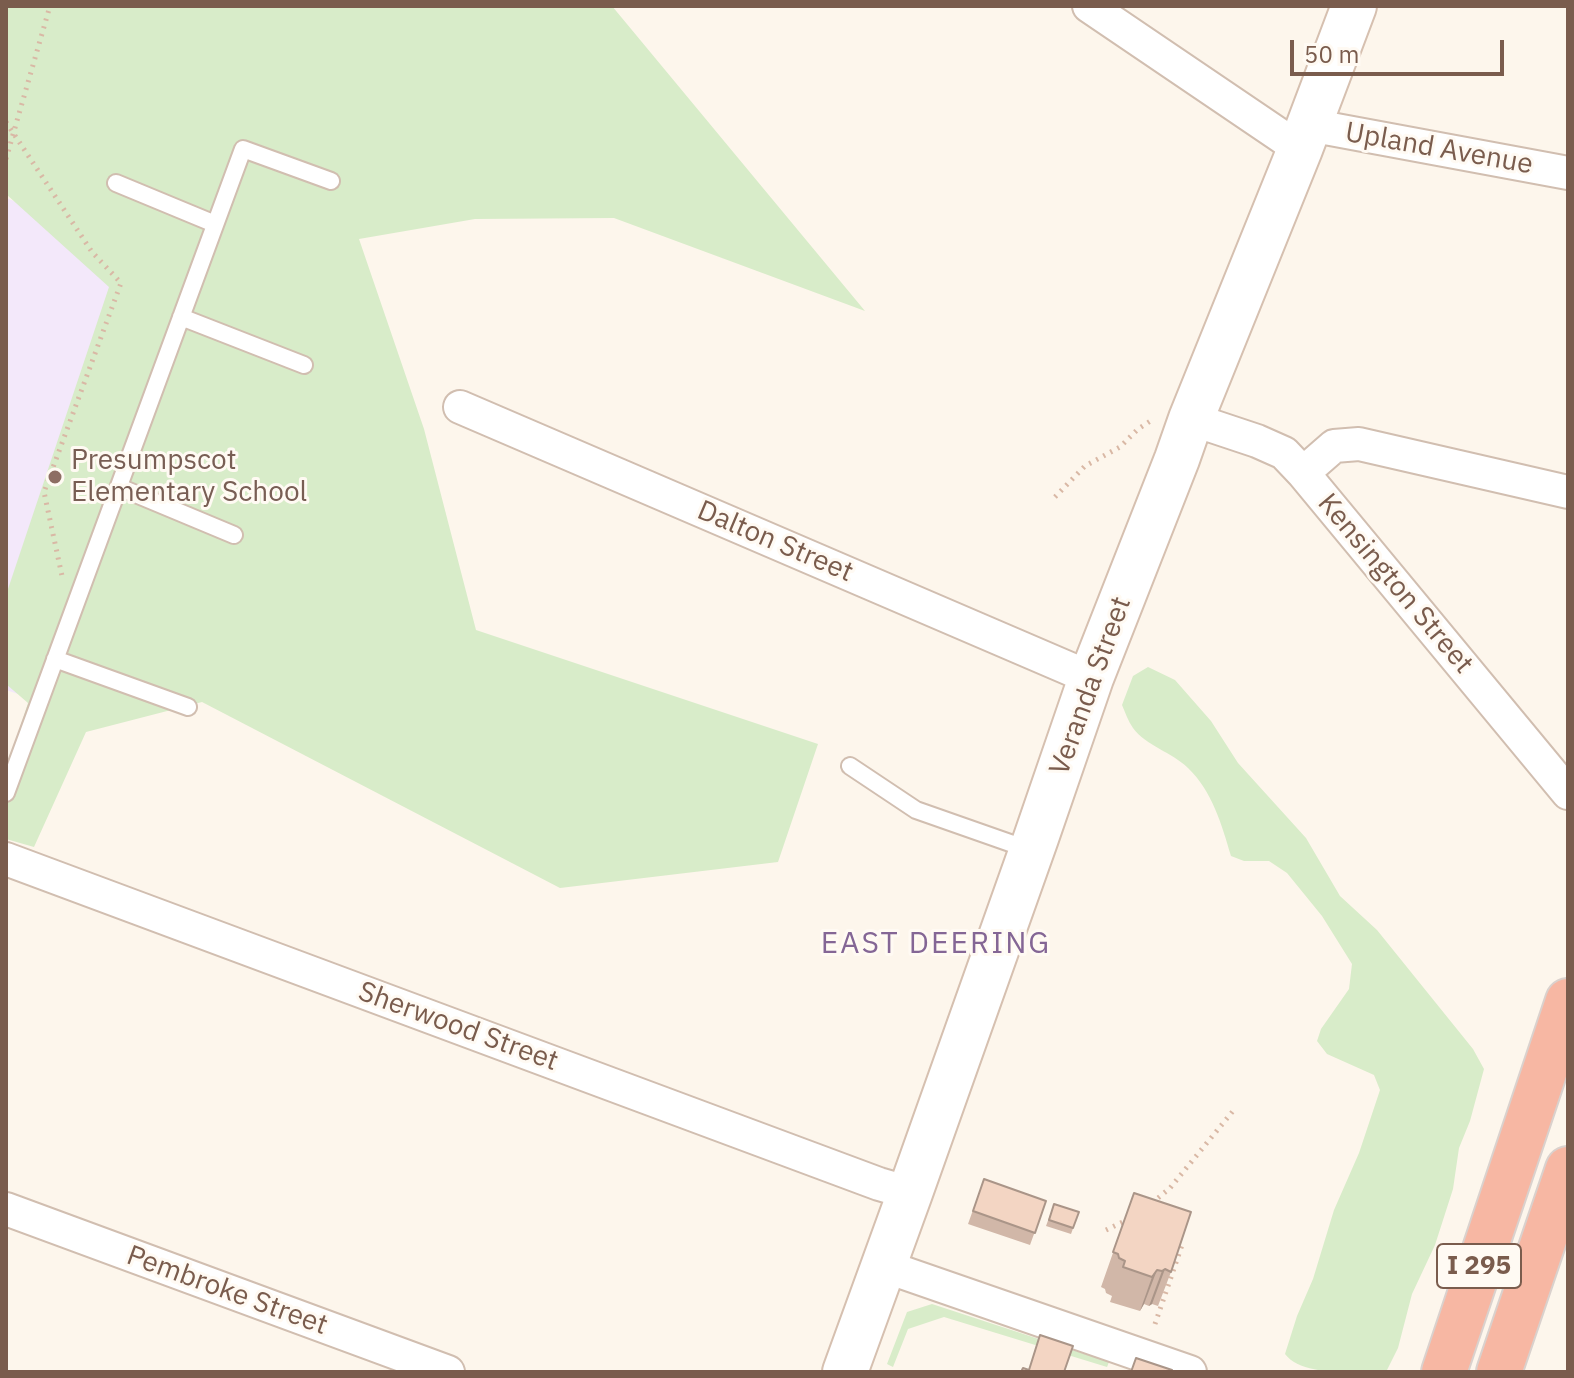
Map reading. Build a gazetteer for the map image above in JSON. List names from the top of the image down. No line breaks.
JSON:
{"streets":{"highway":["I 295"],"main road":["Veranda Street"],"street":["Upland Avenue","Dalton Street","Kensington Street","Sherwood Street","Pembroke Street"]},"crossings":[["Upland Avenue","Veranda Street"],["Dalton Street","Veranda Street"],["Kensington Street","Veranda Street"],["Veranda Street","Sherwood Street"]],"districts":["EAST DEERING"],"places":["Presumpscot Elementary School"],"scale_bar":"50 m"}
